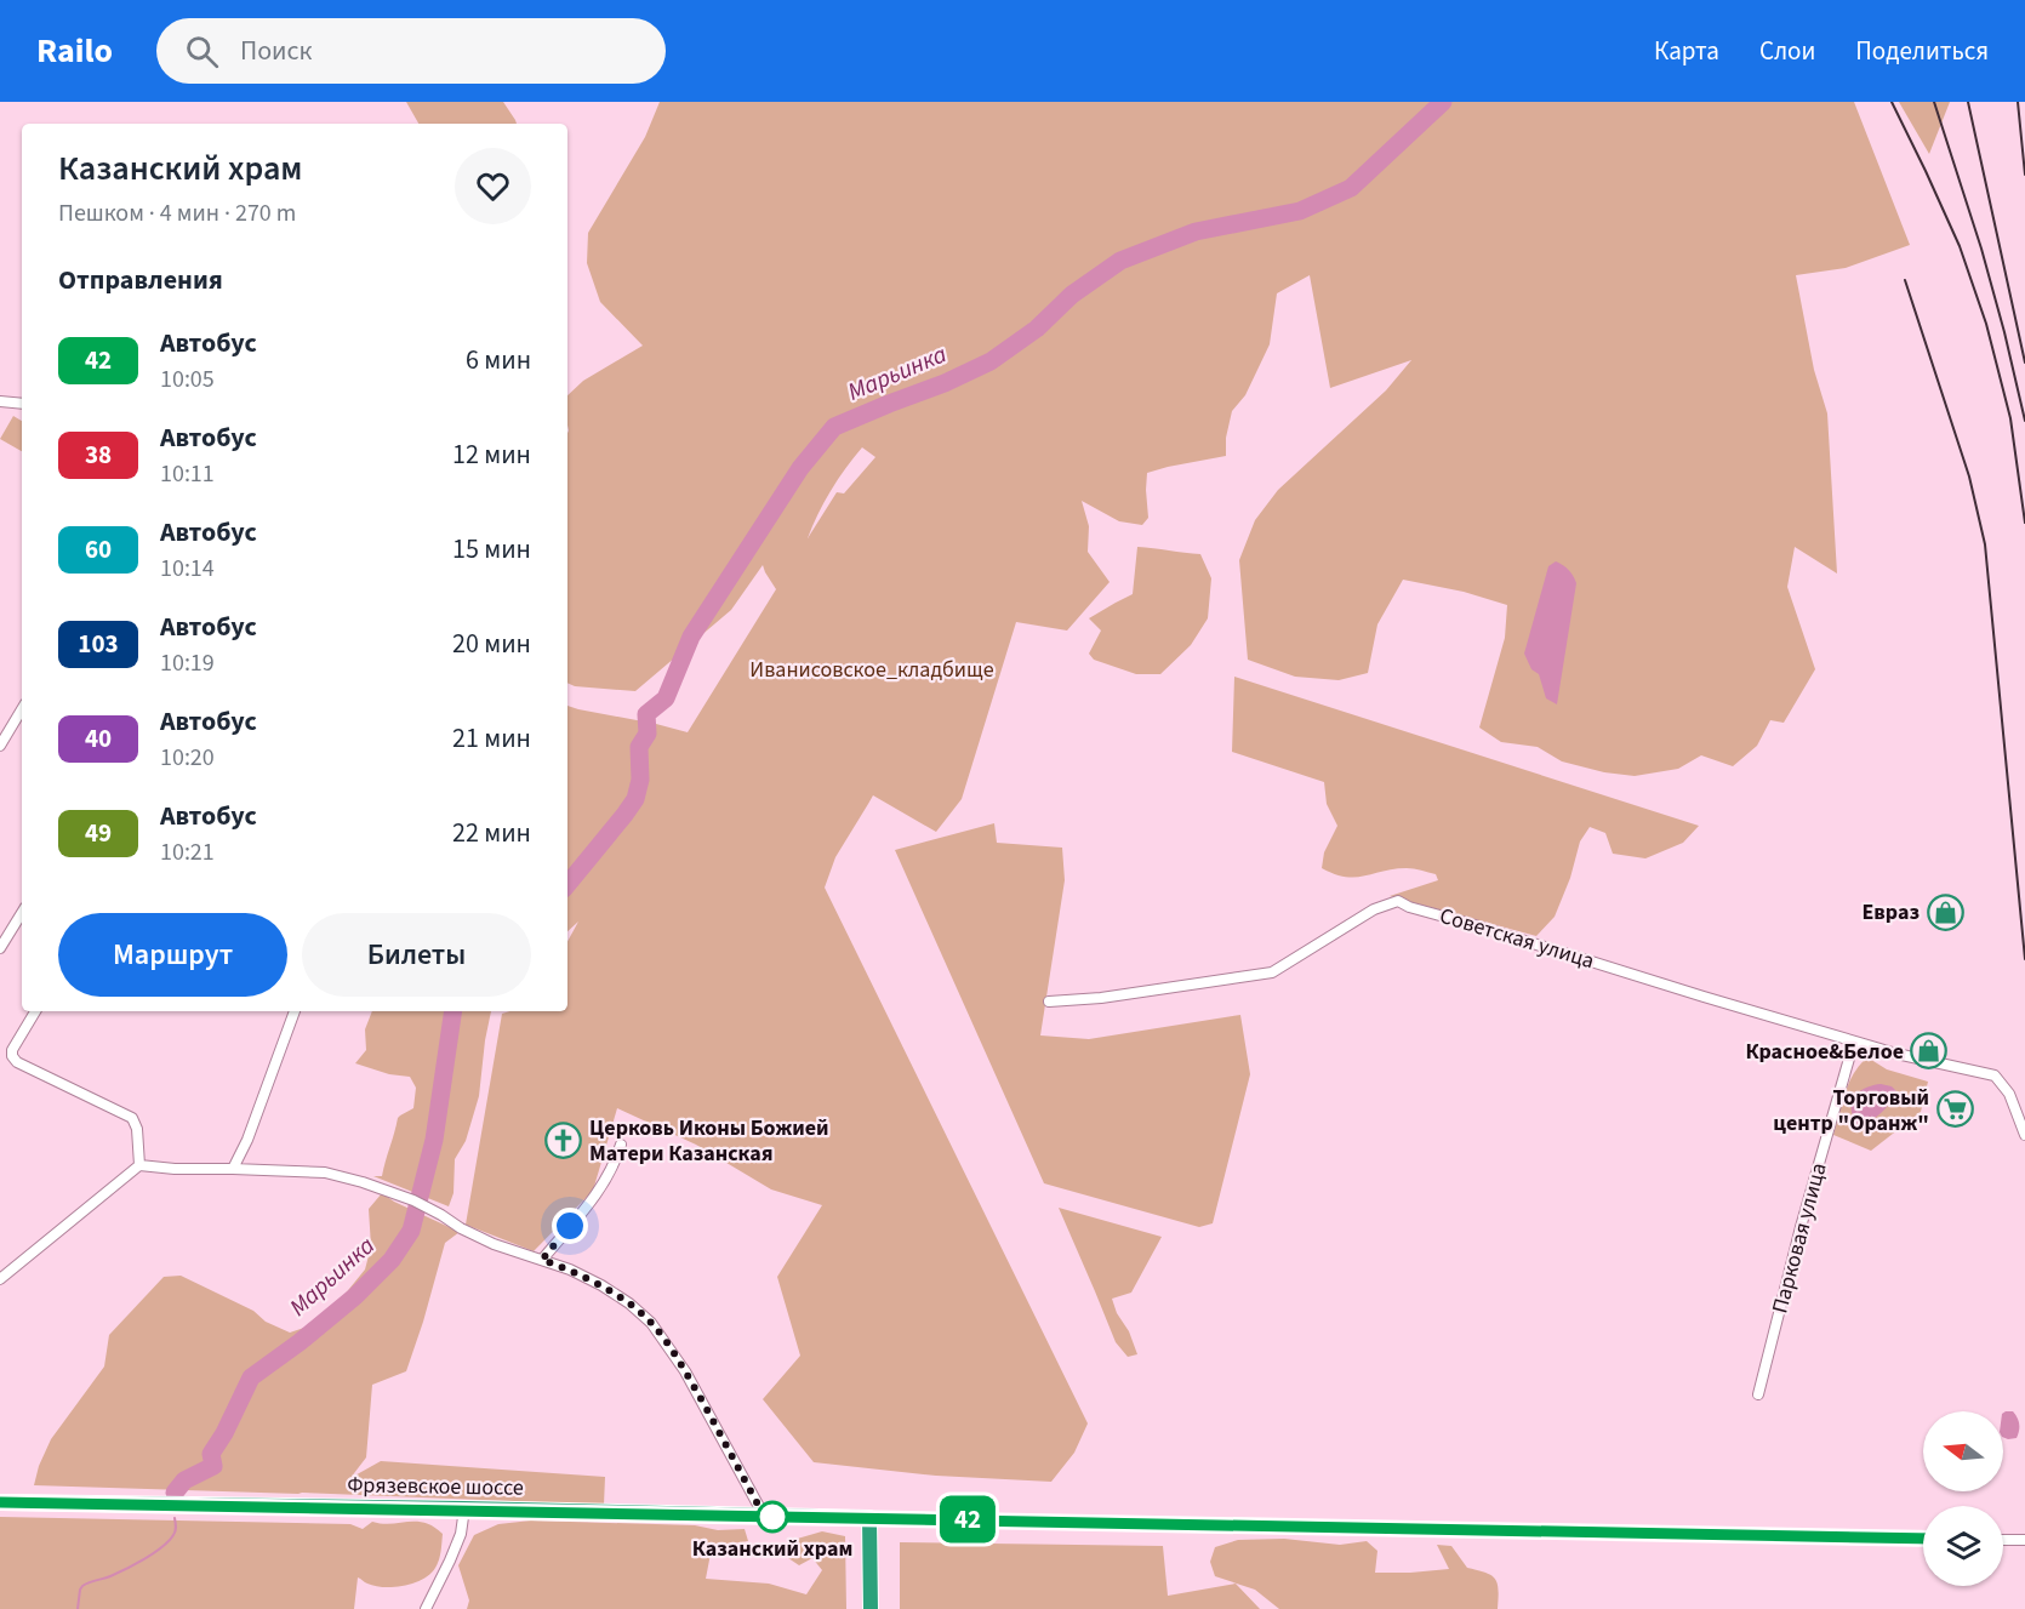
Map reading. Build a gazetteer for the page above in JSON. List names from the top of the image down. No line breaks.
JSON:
{"streets":{"highway":["Фрязевское шоссе"],"street":["Советская улица","Парковая улица"]},"crossings":[["Советская улица","Парковая улица"]],"water":["Марьинка"],"parks":["Иванисовское_кладбище"],"places":{"shop":["Евраз","Красное&Белое"],"supermarket":["Торговый центр \"Оранж\""],"church":["Церковь Иконы Божией Матери Казанская"],"other":["Казанский храм"]},"lines":["bus line 42"],"north":"left","page":{"header":"Railo","search":"Поиск","nav":["Карта","Слои","Поделиться"],"on_map":"42","heading":[["Казанский храм","Пешком · 4 мин · 270 m"],"Отправления"],"list":[{"mark":"42","name":"Автобус","note":"10:05","value":"6 мин"},{"mark":"38","name":"Автобус","note":"10:11","value":"12 мин"},{"mark":"60","name":"Автобус","note":"10:14","value":"15 мин"},{"mark":"103","name":"Автобус","note":"10:19","value":"20 мин"},{"mark":"40","name":"Автобус","note":"10:20","value":"21 мин"},{"mark":"49","name":"Автобус","note":"10:21","value":"22 мин"}],"buttons":["Маршрут","Билеты"]}}
